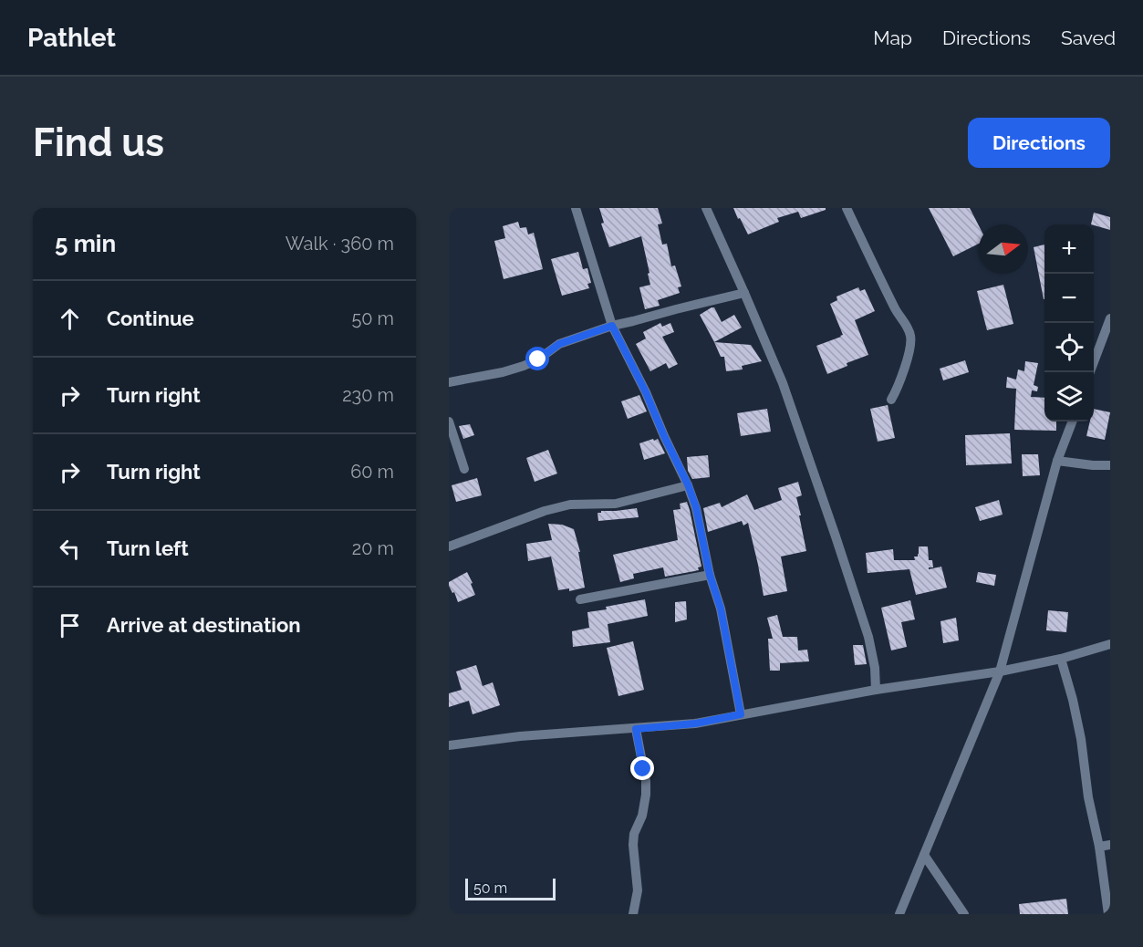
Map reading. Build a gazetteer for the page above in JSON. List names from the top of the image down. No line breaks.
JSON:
{"scale_bar":"50 m","north":"right","page":{"header":"Pathlet","nav":["Map","Directions","Saved"],"buttons":"Directions","title":"Find us","heading":["5 min","Walk · 360 m"],"map_buttons":["+","−"],"list":[["Continue","50 m"],["Turn right","230 m"],["Turn right","60 m"],["Turn left","20 m"],"Arrive at destination"],"scale":"50 m"}}
